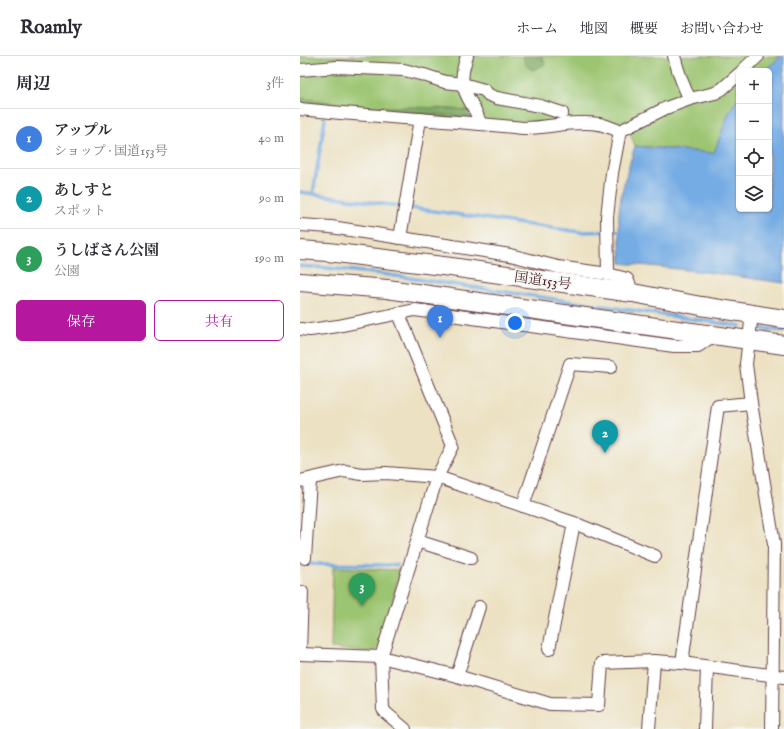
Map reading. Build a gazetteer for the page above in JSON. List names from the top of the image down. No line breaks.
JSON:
{"streets":{"highway":["国道153号"]},"page":{"header":"Roamly","nav":["ホーム","地図","概要","お問い合わせ"],"heading":["周辺","3件"],"map_buttons":["+","−"],"list":[{"mark":"1","name":"アップル","note":"ショップ · 国道153号","value":"40 m"},{"mark":"2","name":"あしすと","note":"スポット","value":"90 m"},{"mark":"3","name":"うしばさん公園","note":"公園","value":"190 m"}],"buttons":["保存","共有"],"pins":["1","2","3"]}}
